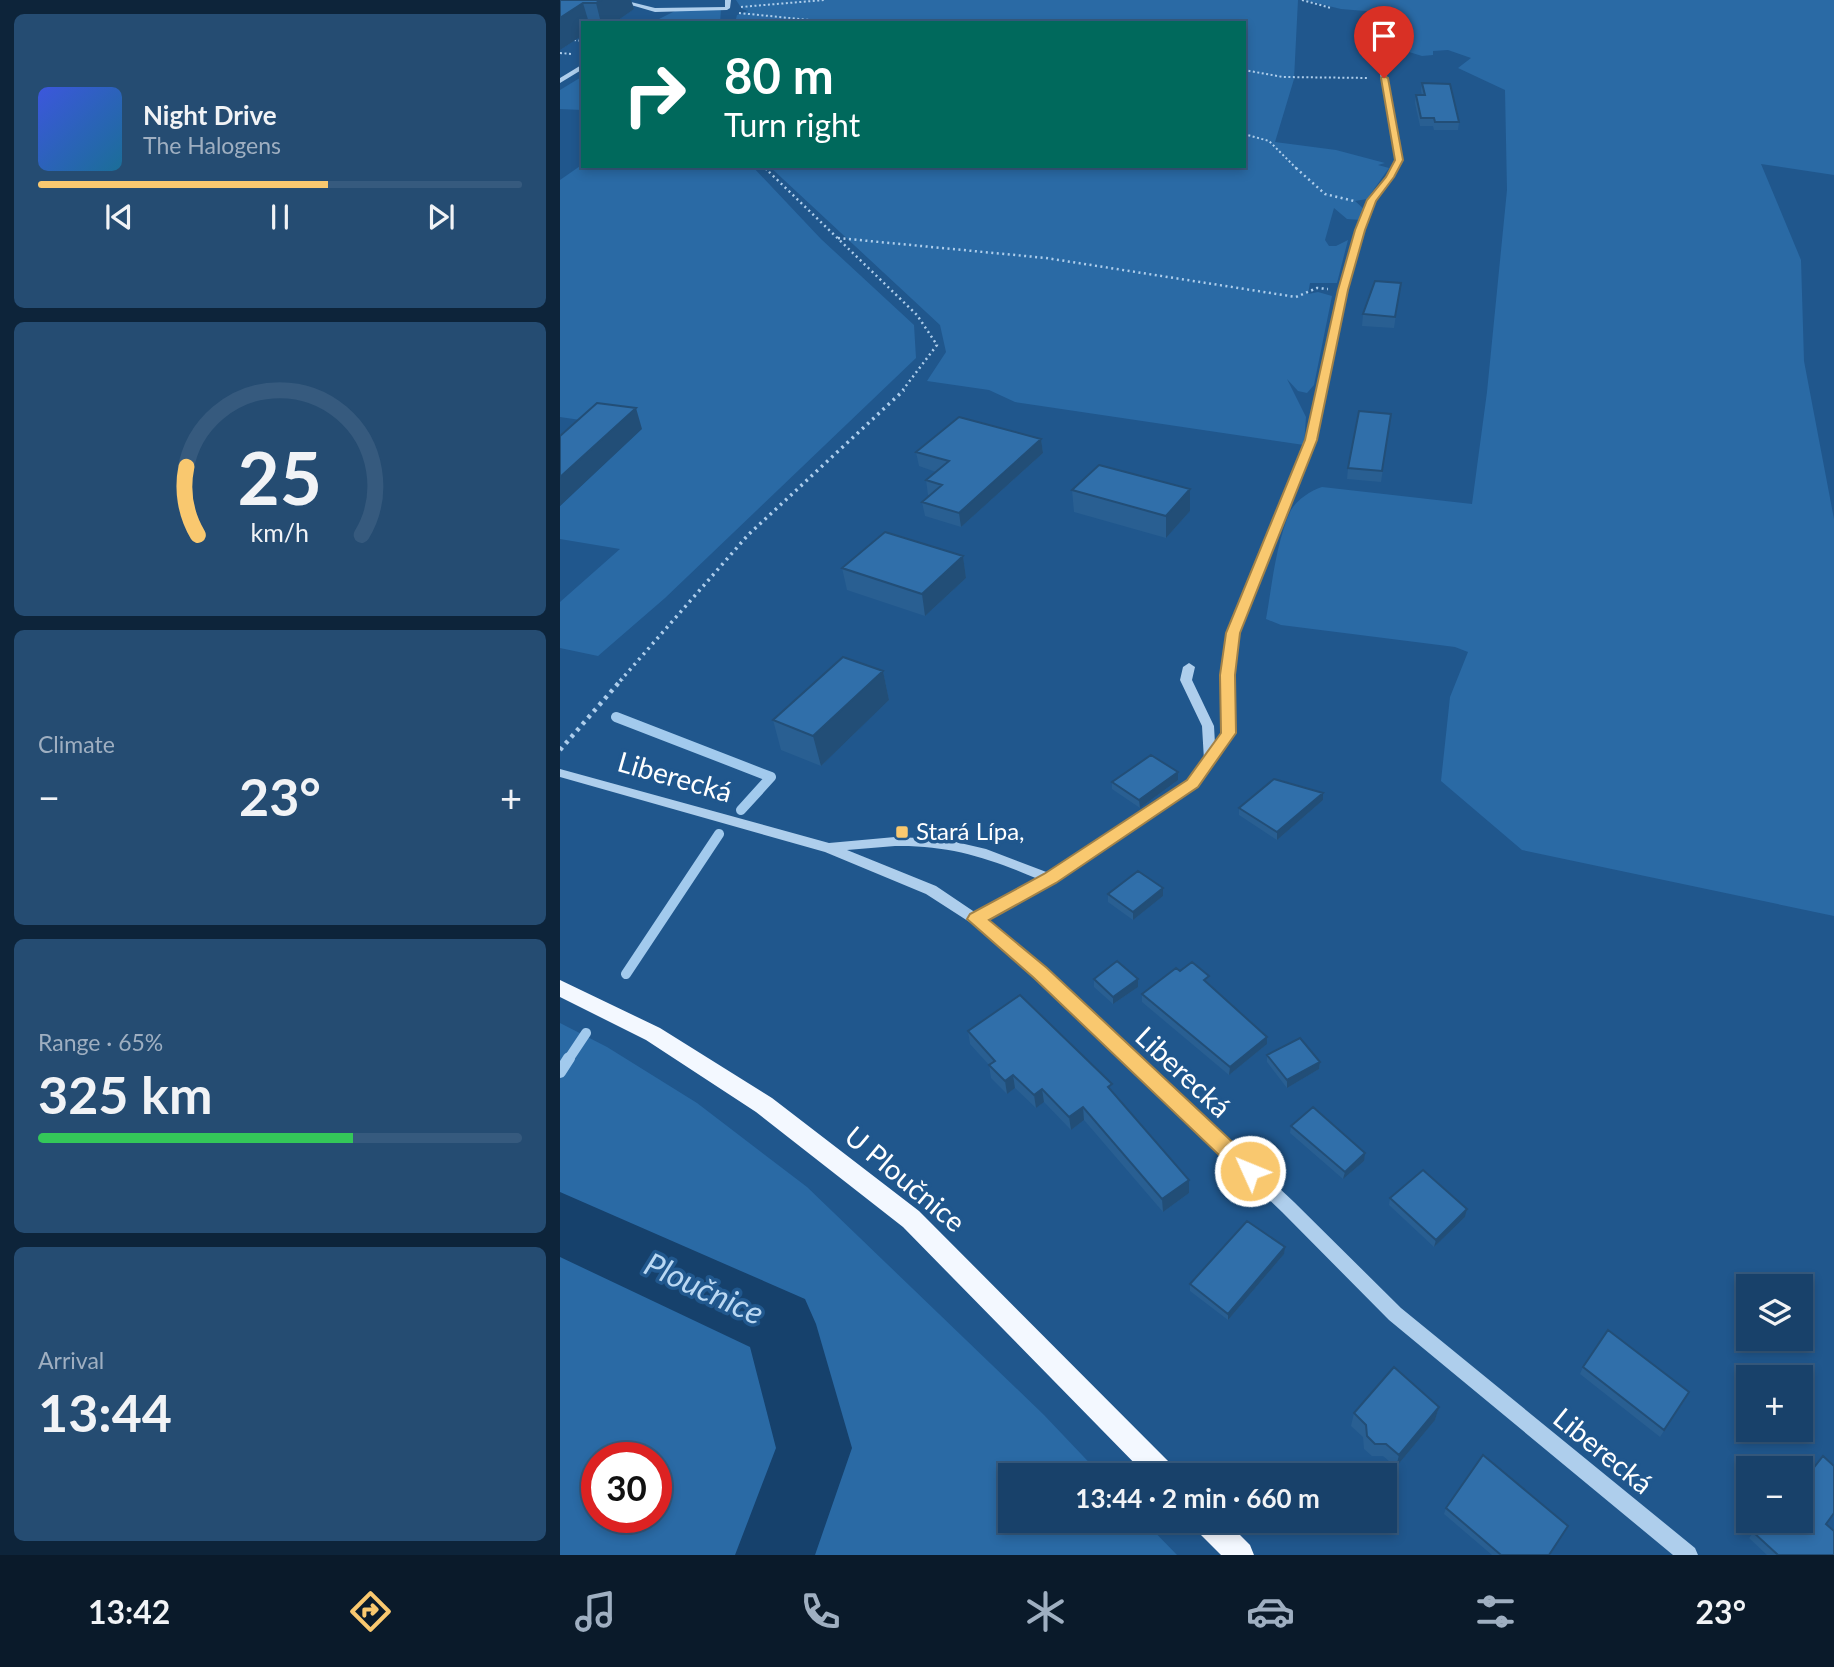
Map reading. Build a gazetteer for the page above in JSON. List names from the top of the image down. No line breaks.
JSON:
{"streets":{"main road":["U Ploučnice"],"street":["Liberecká"]},"water":["Ploučnice"],"places":{"transit":["Stará Lípa,"]},"page":{"turn":["80 m","Turn right"],"song":["Night Drive","The Halogens"],"tile":["Climate",["Range · 65%","325 km"],["Arrival","13:44"]],"heat":["−","23°","+"],"map_buttons":["+","−"],"limit":"30","trip":"13:44 · 2 min · 660 m","tabs":["13:42","23°"],"gauge":["25","km/h"]}}
